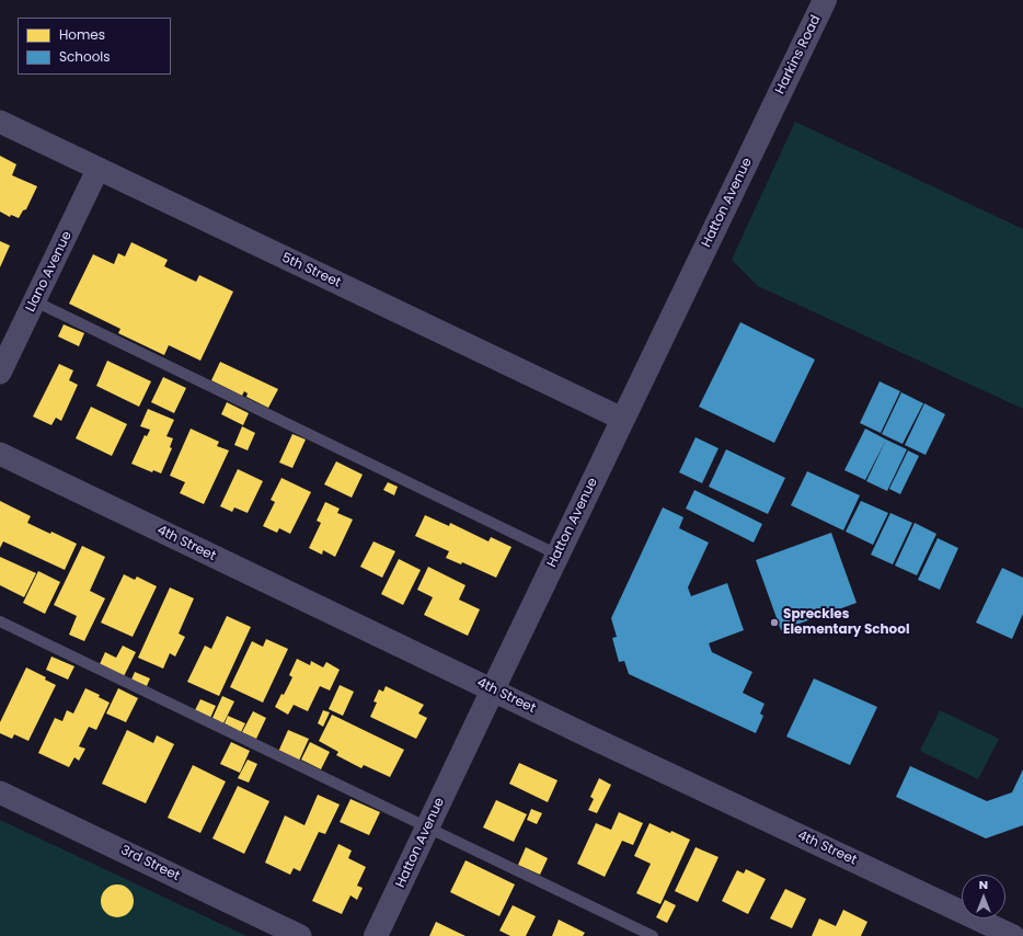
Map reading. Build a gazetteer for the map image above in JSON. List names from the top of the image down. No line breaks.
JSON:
{"streets":{"street":["Harkins Road","Hatton Avenue","5th Street","Llano Avenue","4th Street","3rd Street"]},"crossings":[["Harkins Road","Hatton Avenue"],["Hatton Avenue","5th Street"],["Hatton Avenue","4th Street"],["5th Street","Llano Avenue"]],"places":["Spreckles Elementary School"],"legend":["Homes","Schools"],"north":"top"}
